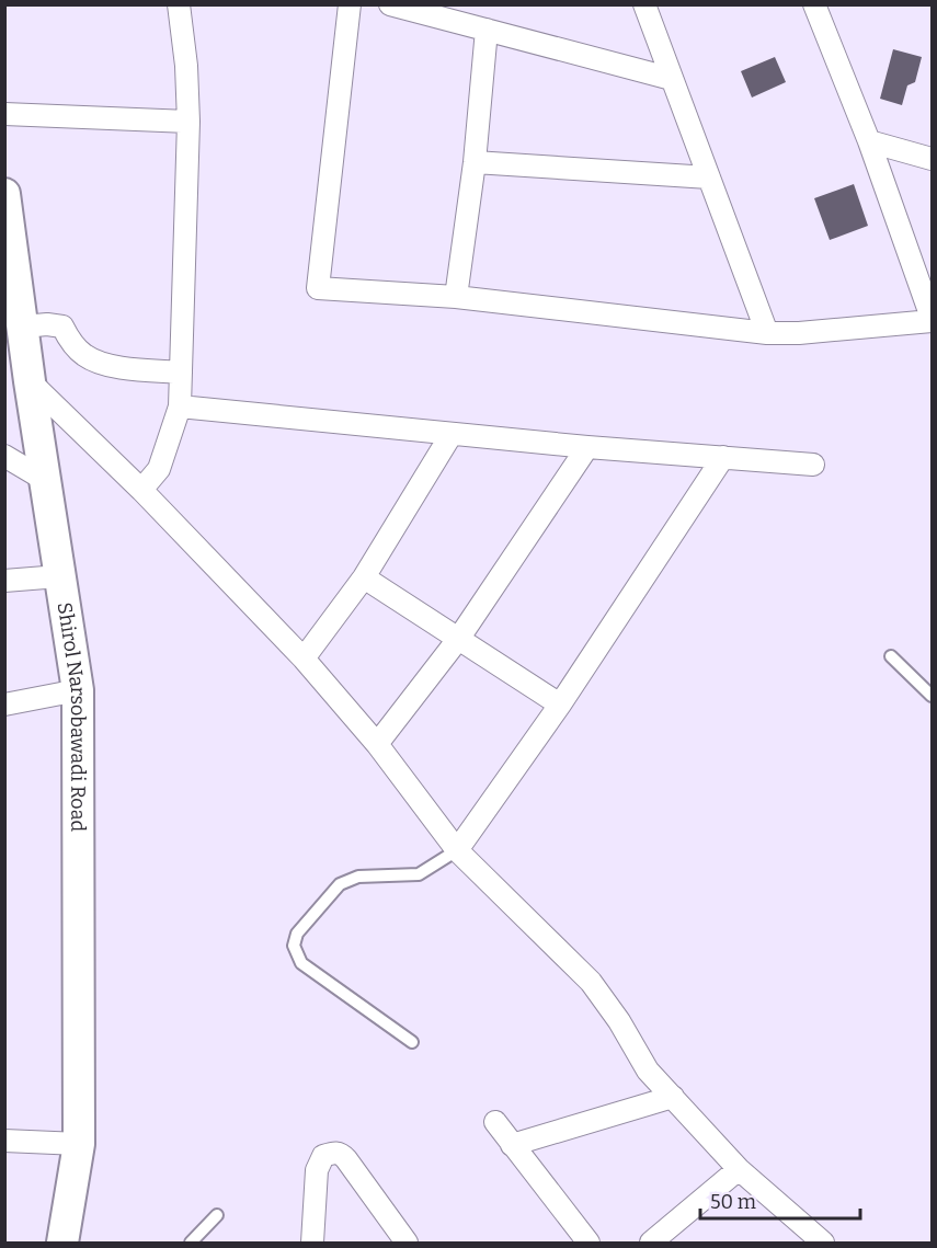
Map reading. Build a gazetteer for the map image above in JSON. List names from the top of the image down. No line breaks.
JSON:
{"streets":{"main road":["Shirol Narsobawadi Road"]},"scale_bar":"50 m"}
